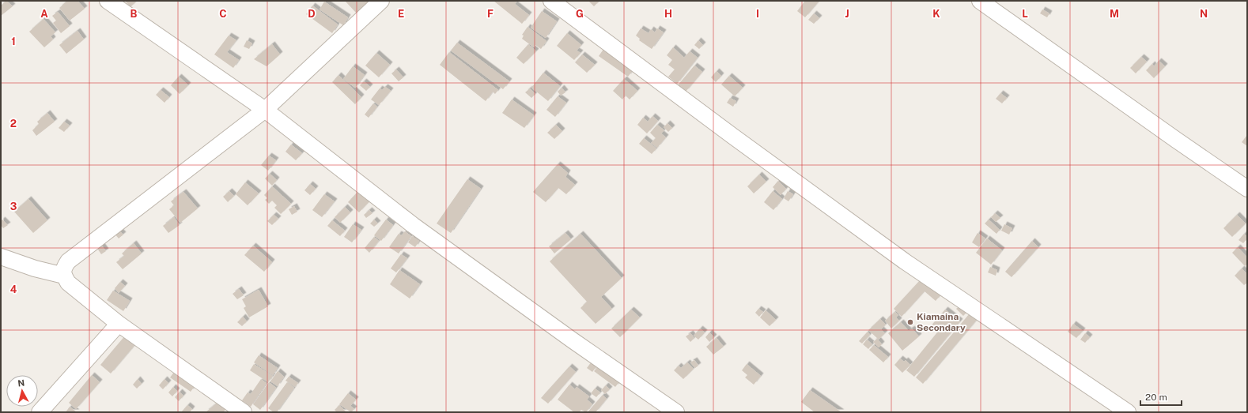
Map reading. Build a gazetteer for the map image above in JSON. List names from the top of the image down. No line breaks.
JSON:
{"places":["Kiamaina Secondary"],"scale_bar":"20 m","north":"top","grid":{"columns":["A","B","C","D","E","F","G","H","I","J","K","L","M","N"],"rows":["1","2","3","4"]}}
